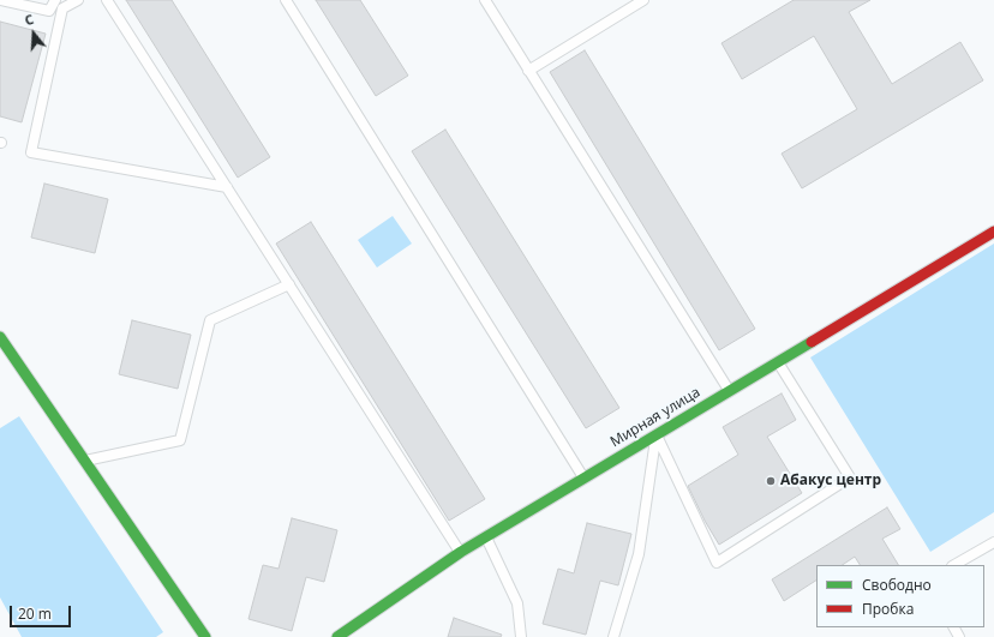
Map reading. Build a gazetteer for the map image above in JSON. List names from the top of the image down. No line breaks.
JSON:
{"streets":{"street":["Мирная улица"]},"places":["Абакус центр"],"legend":["Свободно","Пробка"],"scale_bar":"20 m","north":"top"}
